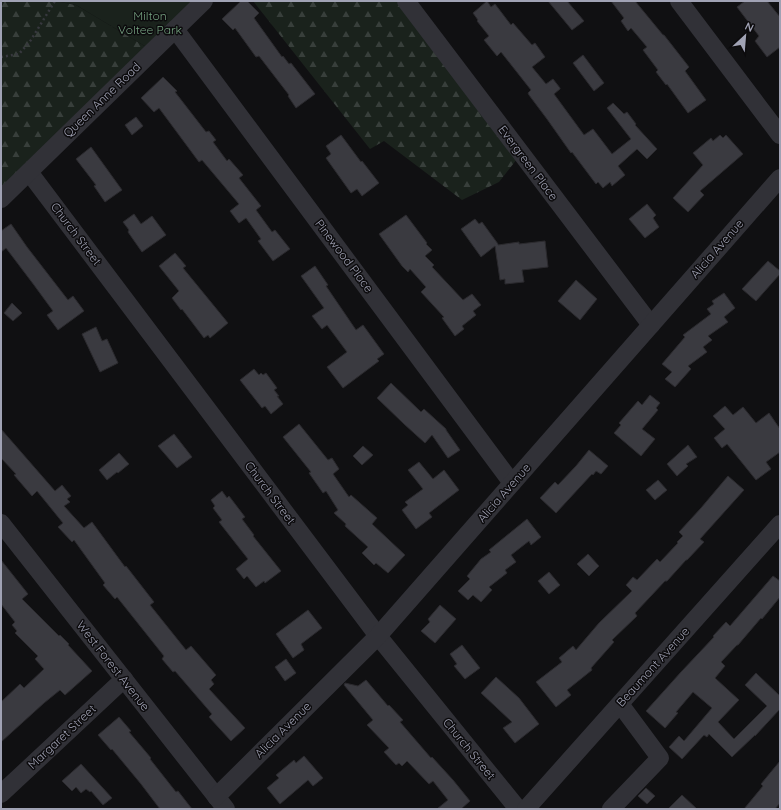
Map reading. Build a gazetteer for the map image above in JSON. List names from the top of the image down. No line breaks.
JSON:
{"streets":{"street":["Queen Anne Road","Evergreen Place","Church Street","Alicia Avenue","Pinewood Place","West Forest Avenue","Beaumont Avenue","Margaret Street"]},"crossings":[["Queen Anne Road","Church Street"],["Queen Anne Road","Pinewood Place"],["Evergreen Place","Alicia Avenue"],["Church Street","Alicia Avenue"],["Alicia Avenue","Pinewood Place"],["Alicia Avenue","West Forest Avenue"],["West Forest Avenue","Margaret Street"]],"parks":["Milton Voltee Park"],"north":"top right"}
